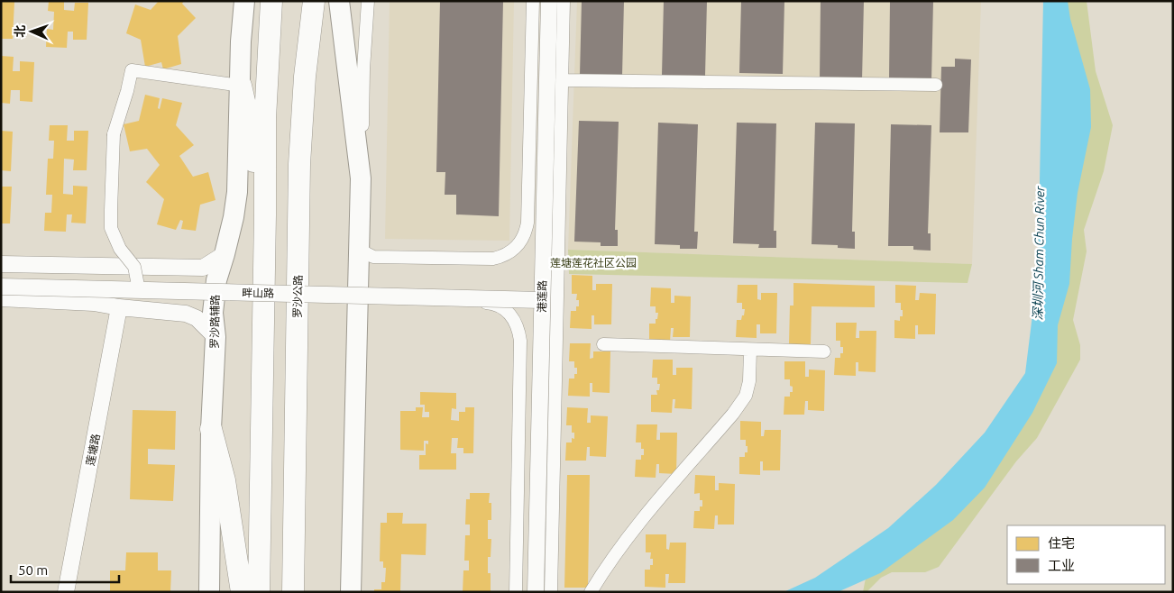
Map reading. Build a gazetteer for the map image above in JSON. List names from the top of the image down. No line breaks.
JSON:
{"streets":{"highway":["罗沙公路"],"main road":["罗沙路辅路"],"street":["畔山路","港莲路","莲塘路"]},"crossings":[["畔山路","港莲路"]],"water":["深圳河 Sham Chun River"],"parks":["莲塘莲花社区公园"],"legend":["住宅","工业"],"scale_bar":"50 m","north":"left"}
